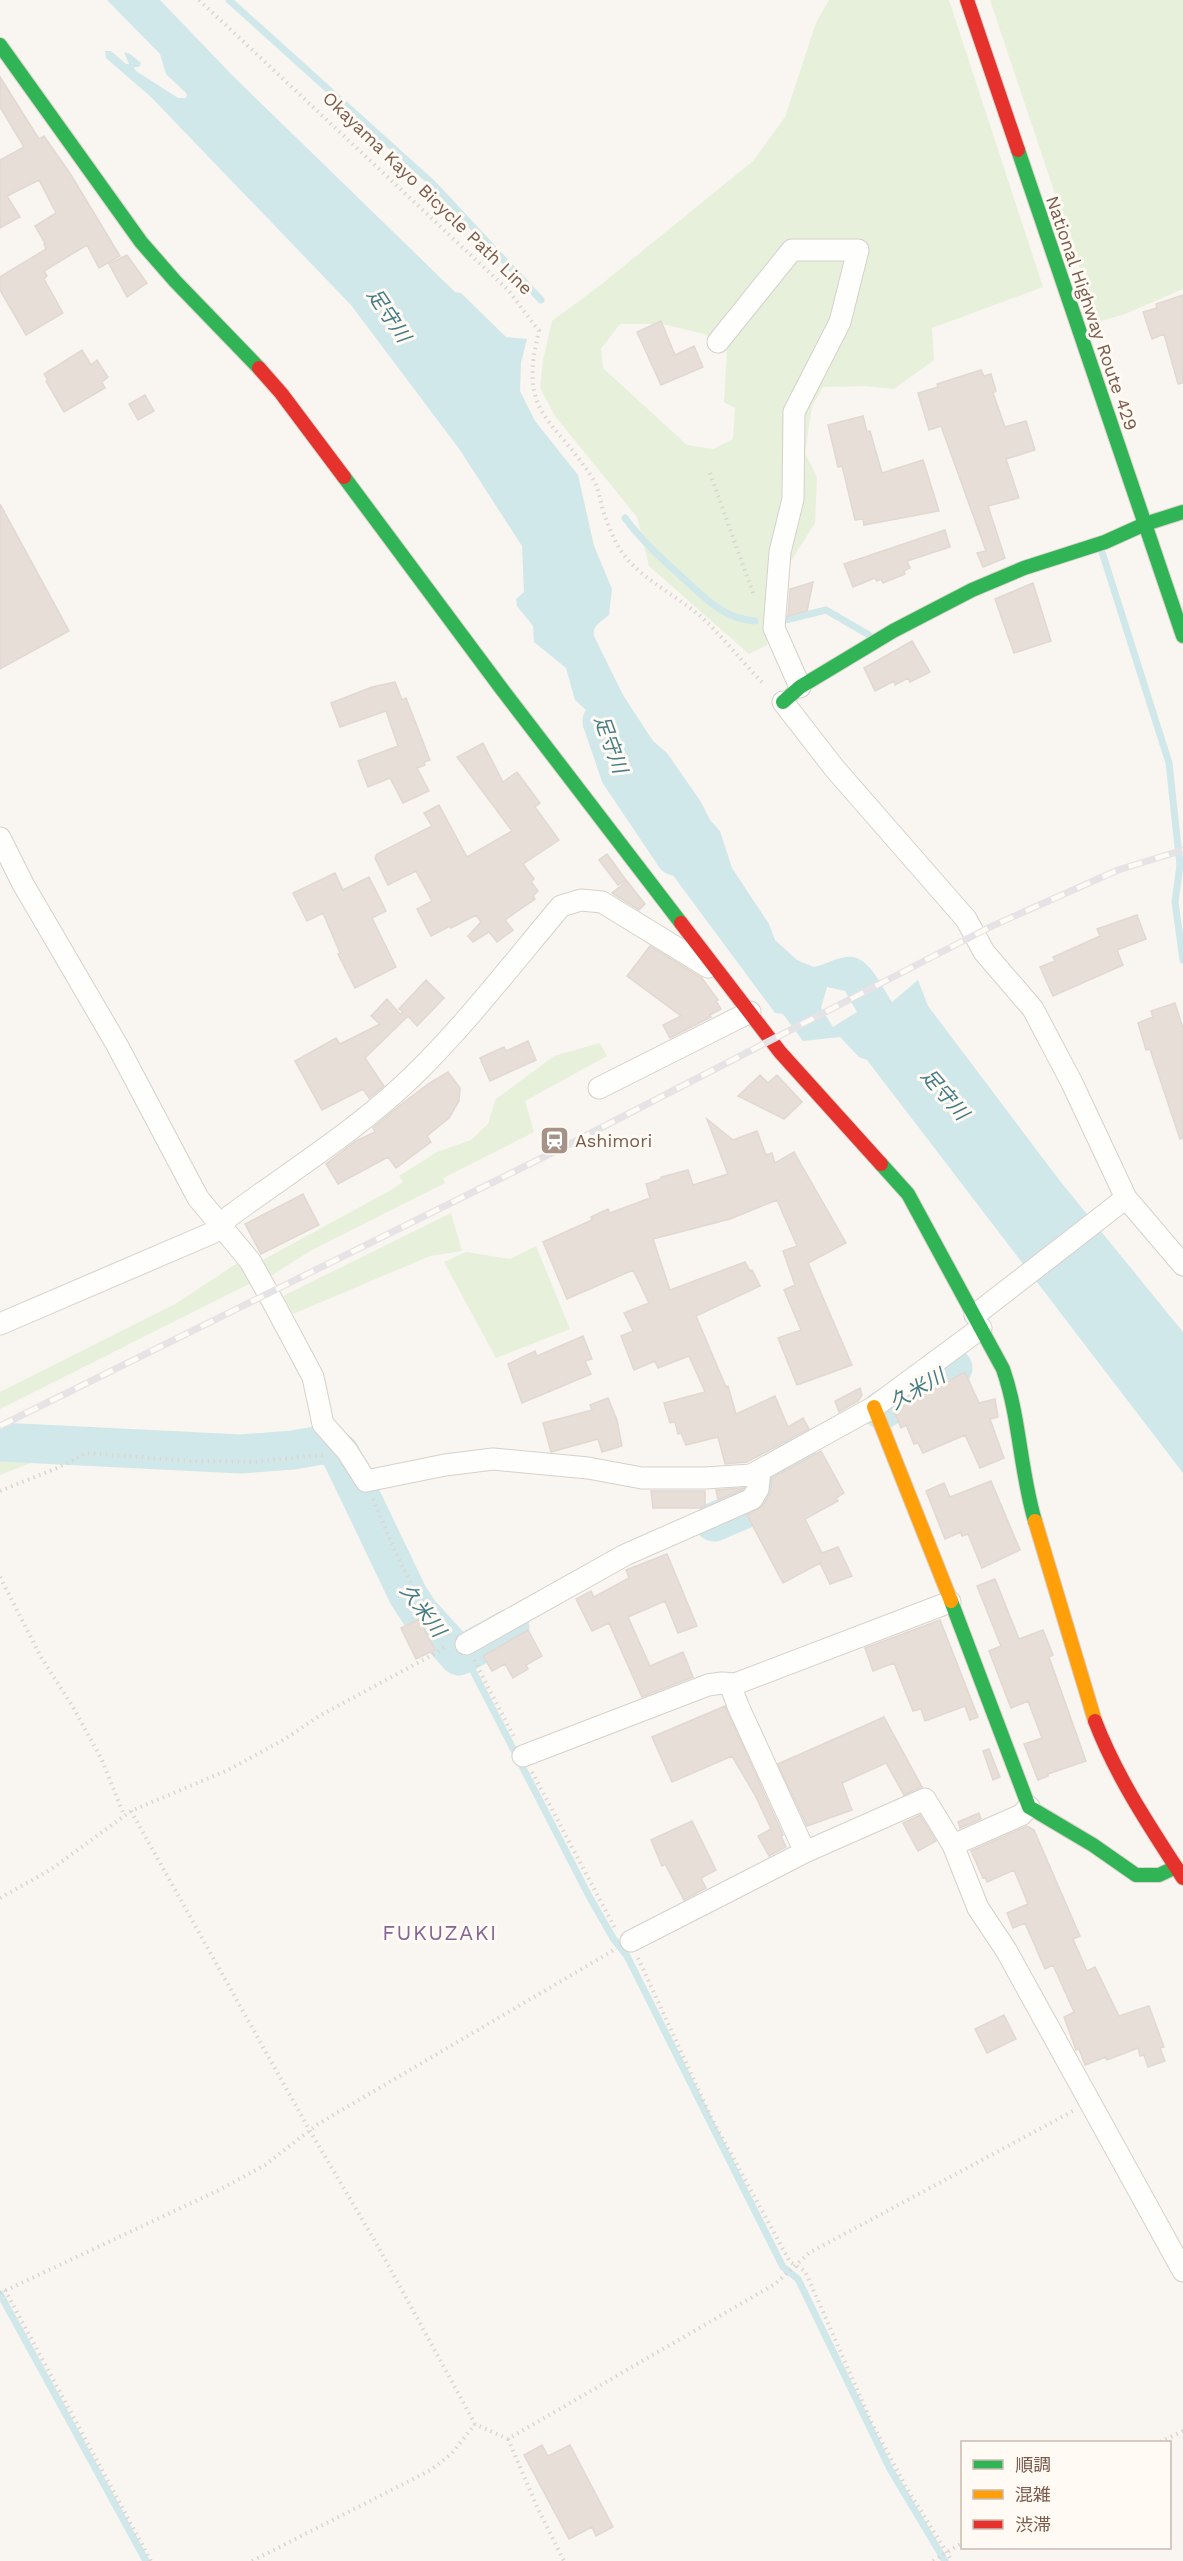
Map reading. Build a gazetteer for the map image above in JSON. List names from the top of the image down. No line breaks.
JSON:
{"streets":{"main road":["National Highway Route 429"],"path":["Okayama Kayo Bicycle Path Line"]},"districts":["FUKUZAKI"],"water":["足守川","久米川"],"places":{"station":["Ashimori"]},"legend":["順調","混雑","渋滞"]}
